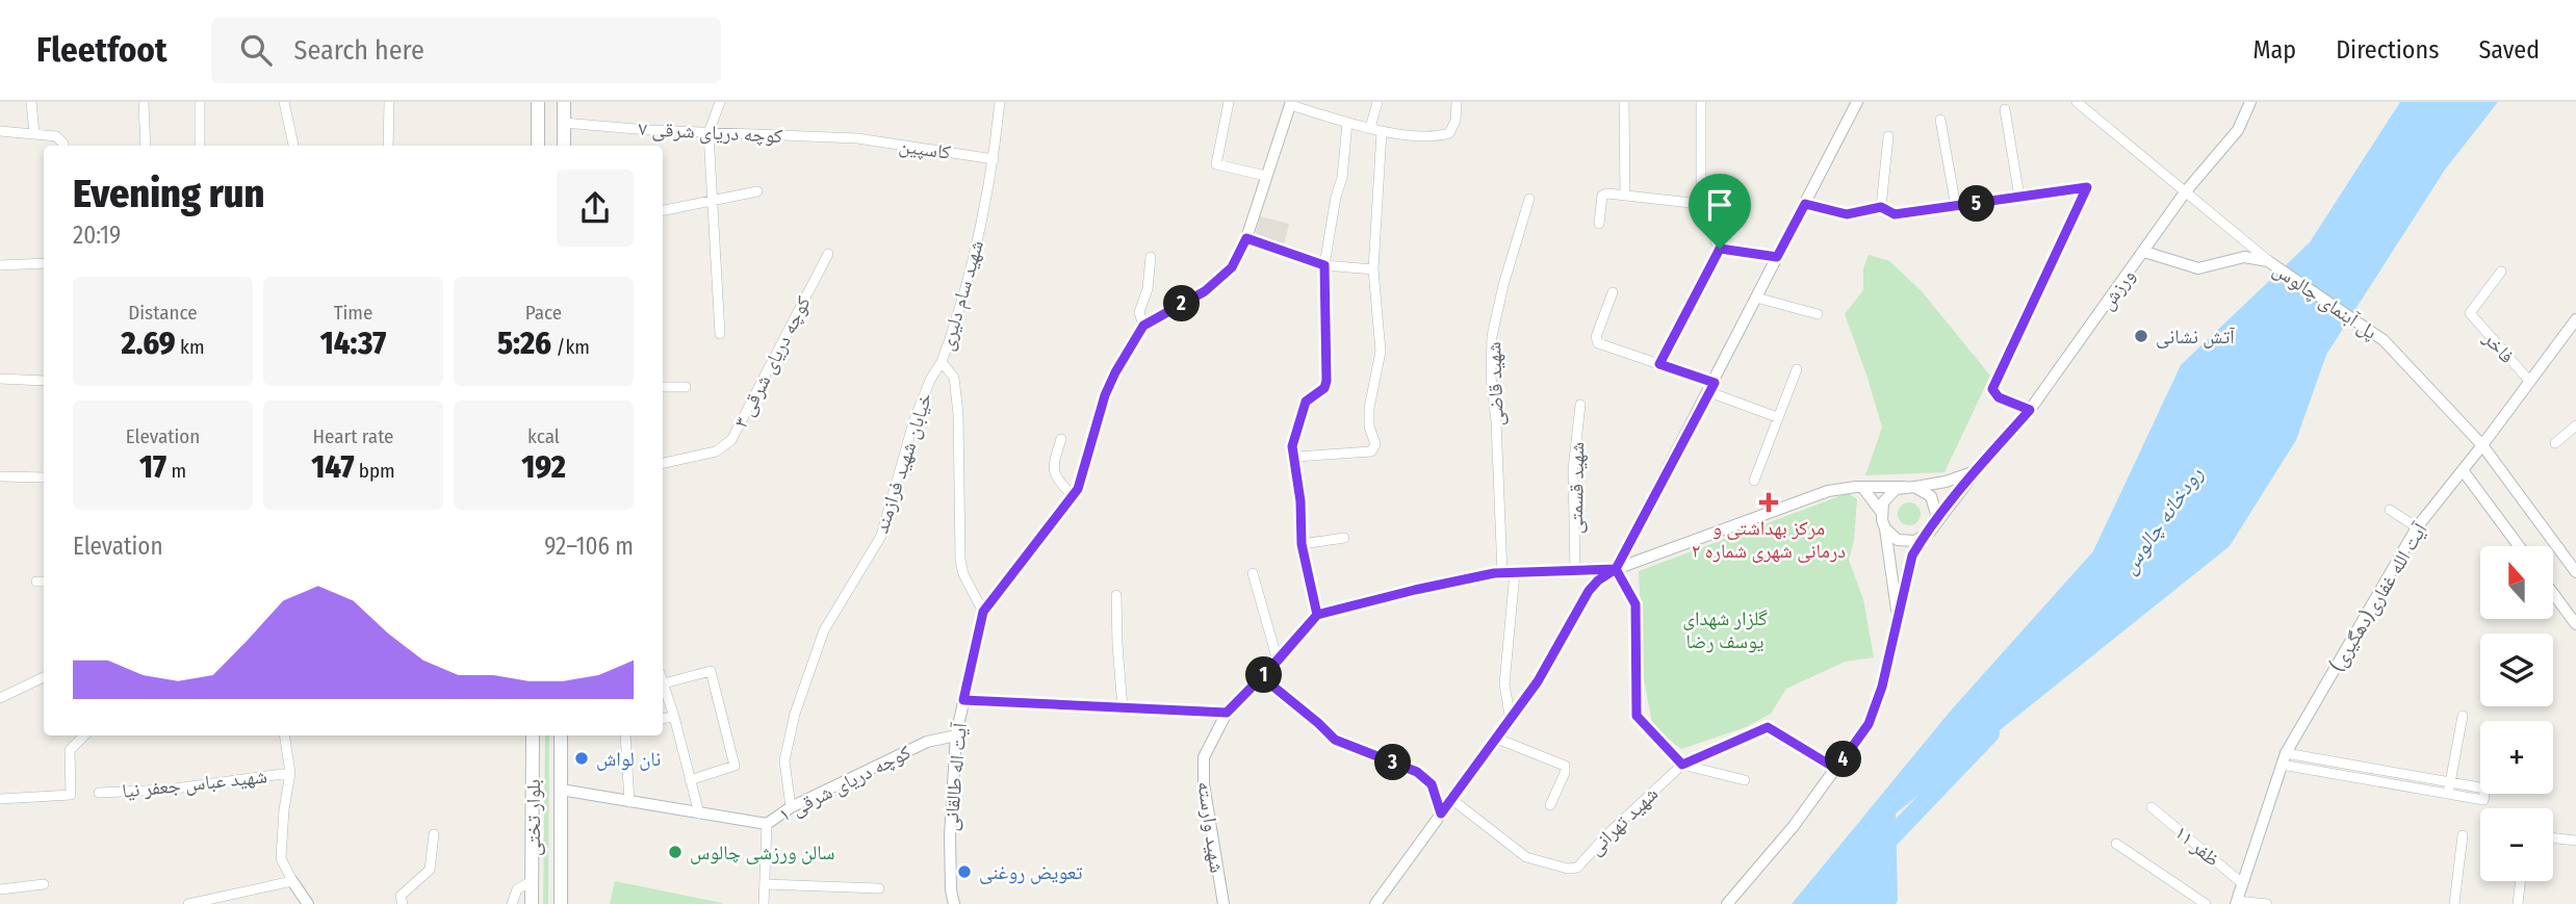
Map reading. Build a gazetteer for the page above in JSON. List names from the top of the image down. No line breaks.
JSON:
{"streets":{"main road":["بلوار تختی"],"street":["کوچه دریای شرقی ۷","کاسپين","ورزش","شهید سام دلیری","پل آبنمای چالوس","فاخر","کوچه دریای شرقی ۳","شهید قاضی","خیابان شهید فرازمند","شهید قسمتی","آیت الله غفاری(دهگیری)","آیت اله طالقانی","شهید عباس جعفر نیا","کوچه دریای شرقی ۱","شهید تهرانی","شهید وارسته","ظفر ۱۱"]},"crossings":[["کوچه دریای شرقی ۷","کاسپين"],["کاسپين","شهید سام دلیری"],["شهید سام دلیری","خیابان شهید فرازمند"],["شهید سام دلیری","آیت اله طالقانی"],["پل آبنمای چالوس","آیت الله غفاری(دهگیری)"],["فاخر","آیت الله غفاری(دهگیری)"],["خیابان شهید فرازمند","کوچه دریای شرقی ۱"],["آیت الله غفاری(دهگیری)","ظفر ۱۱"],["آیت اله طالقانی","کوچه دریای شرقی ۱"],["کوچه دریای شرقی ۱","بلوار تختی"]],"water":["رودخانه چالوس"],"parks":["گلزار شهدای یوسف رضا"],"places":{"other":["آتش نشانی","نان لواش","سالن ورزشی چالوس","تعویض روغنی"],"health":["مرکز بهداشتی و درمانی شهری شماره ۲"]},"north":"top","page":{"header":"Fleetfoot","search":"Search here","nav":["Map","Directions","Saved"],"heading":["Evening run","20:19"],"pins":["5","2","1","4","3"],"stats":[["Distance","2.69 km"],["Time","14:37"],["Pace","5:26 /km"],["Elevation","17 m"],["Heart rate","147 bpm"],["kcal","192"]],"chart":["Elevation","92–106 m"],"map_buttons":["+","−"]}}
